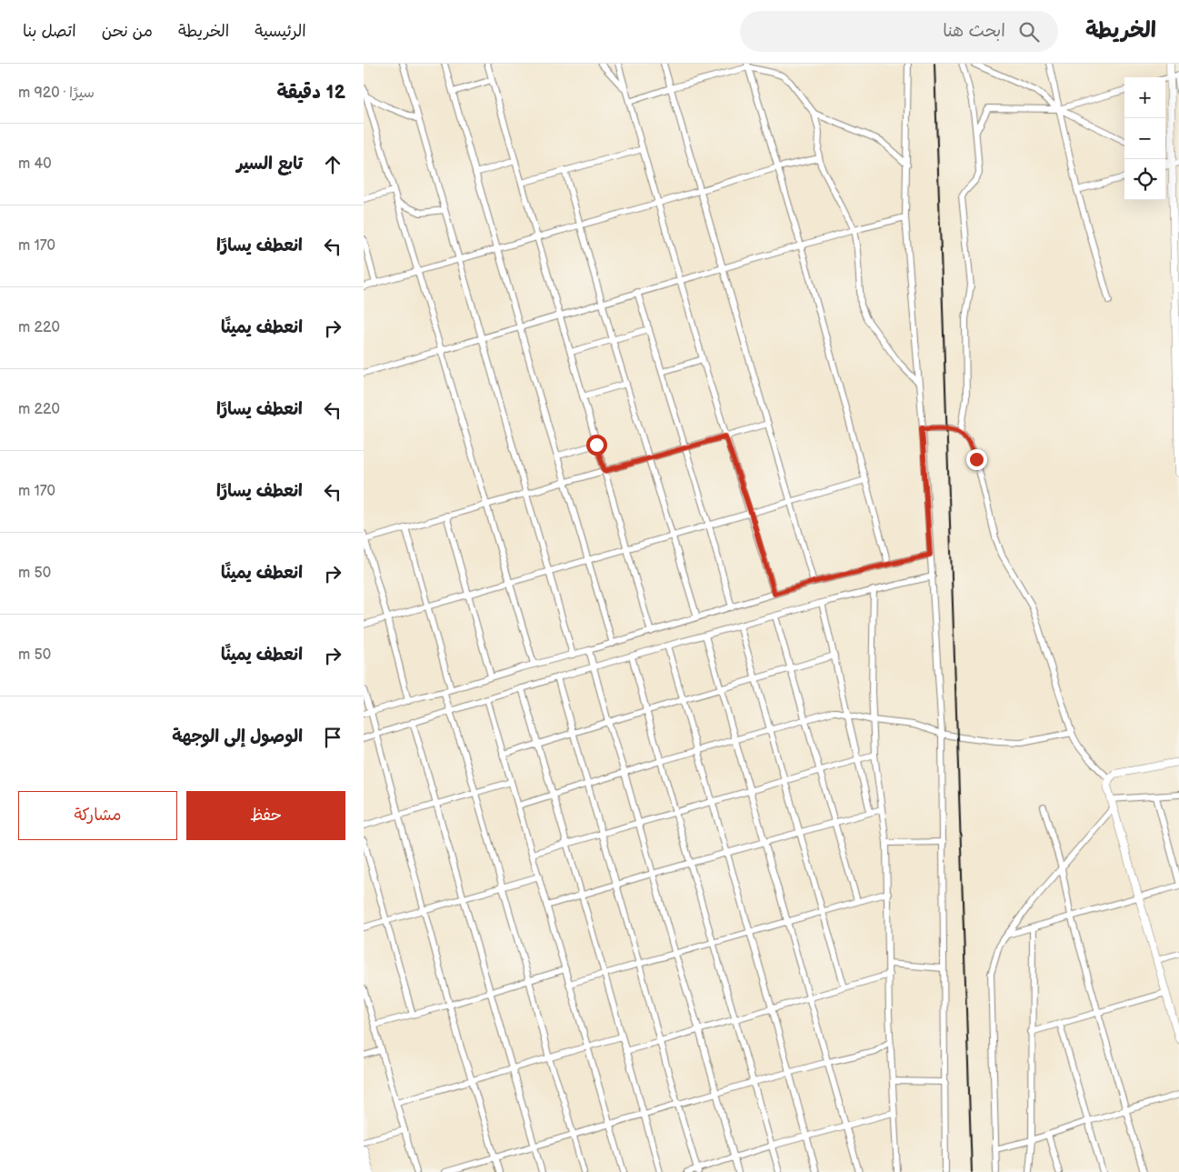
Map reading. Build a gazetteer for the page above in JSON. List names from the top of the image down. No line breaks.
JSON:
{"page":{"header":"الخريطة","search":"ابحث هنا","nav":["الرئيسية","الخريطة","من نحن","اتصل بنا"],"heading":["12 دقيقة","سيرًا · 920 m"],"map_buttons":["+","−"],"list":[["تابع السير","40 m"],["انعطف يسارًا","170 m"],["انعطف يمينًا","220 m"],["انعطف يسارًا","220 m"],["انعطف يسارًا","170 m"],["انعطف يمينًا","50 m"],["انعطف يمينًا","50 m"],"الوصول إلى الوجهة"],"buttons":["حفظ","مشاركة"]}}
